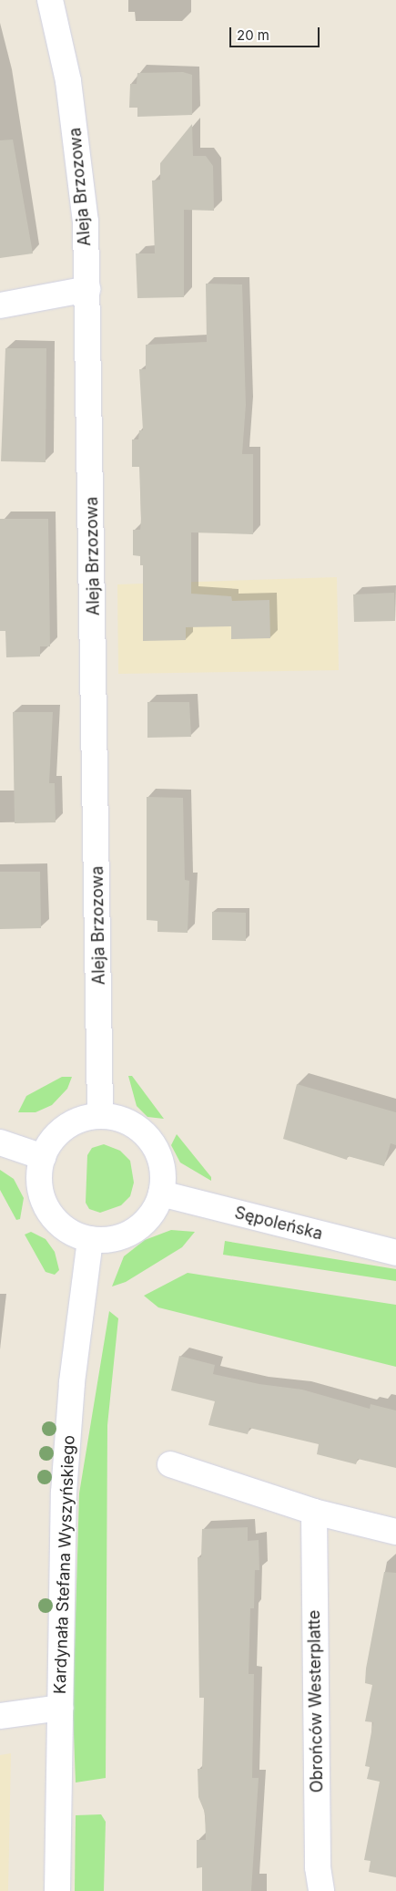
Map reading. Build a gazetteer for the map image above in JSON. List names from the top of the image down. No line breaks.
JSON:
{"streets":{"street":["Aleja Brzozowa","Sępoleńska","Kardynała Stefana Wyszyńskiego","Obrońców Westerplatte"]},"crossings":[["Aleja Brzozowa","Sępoleńska"],["Aleja Brzozowa","Kardynała Stefana Wyszyńskiego"],["Sępoleńska","Kardynała Stefana Wyszyńskiego"]],"scale_bar":"20 m"}
